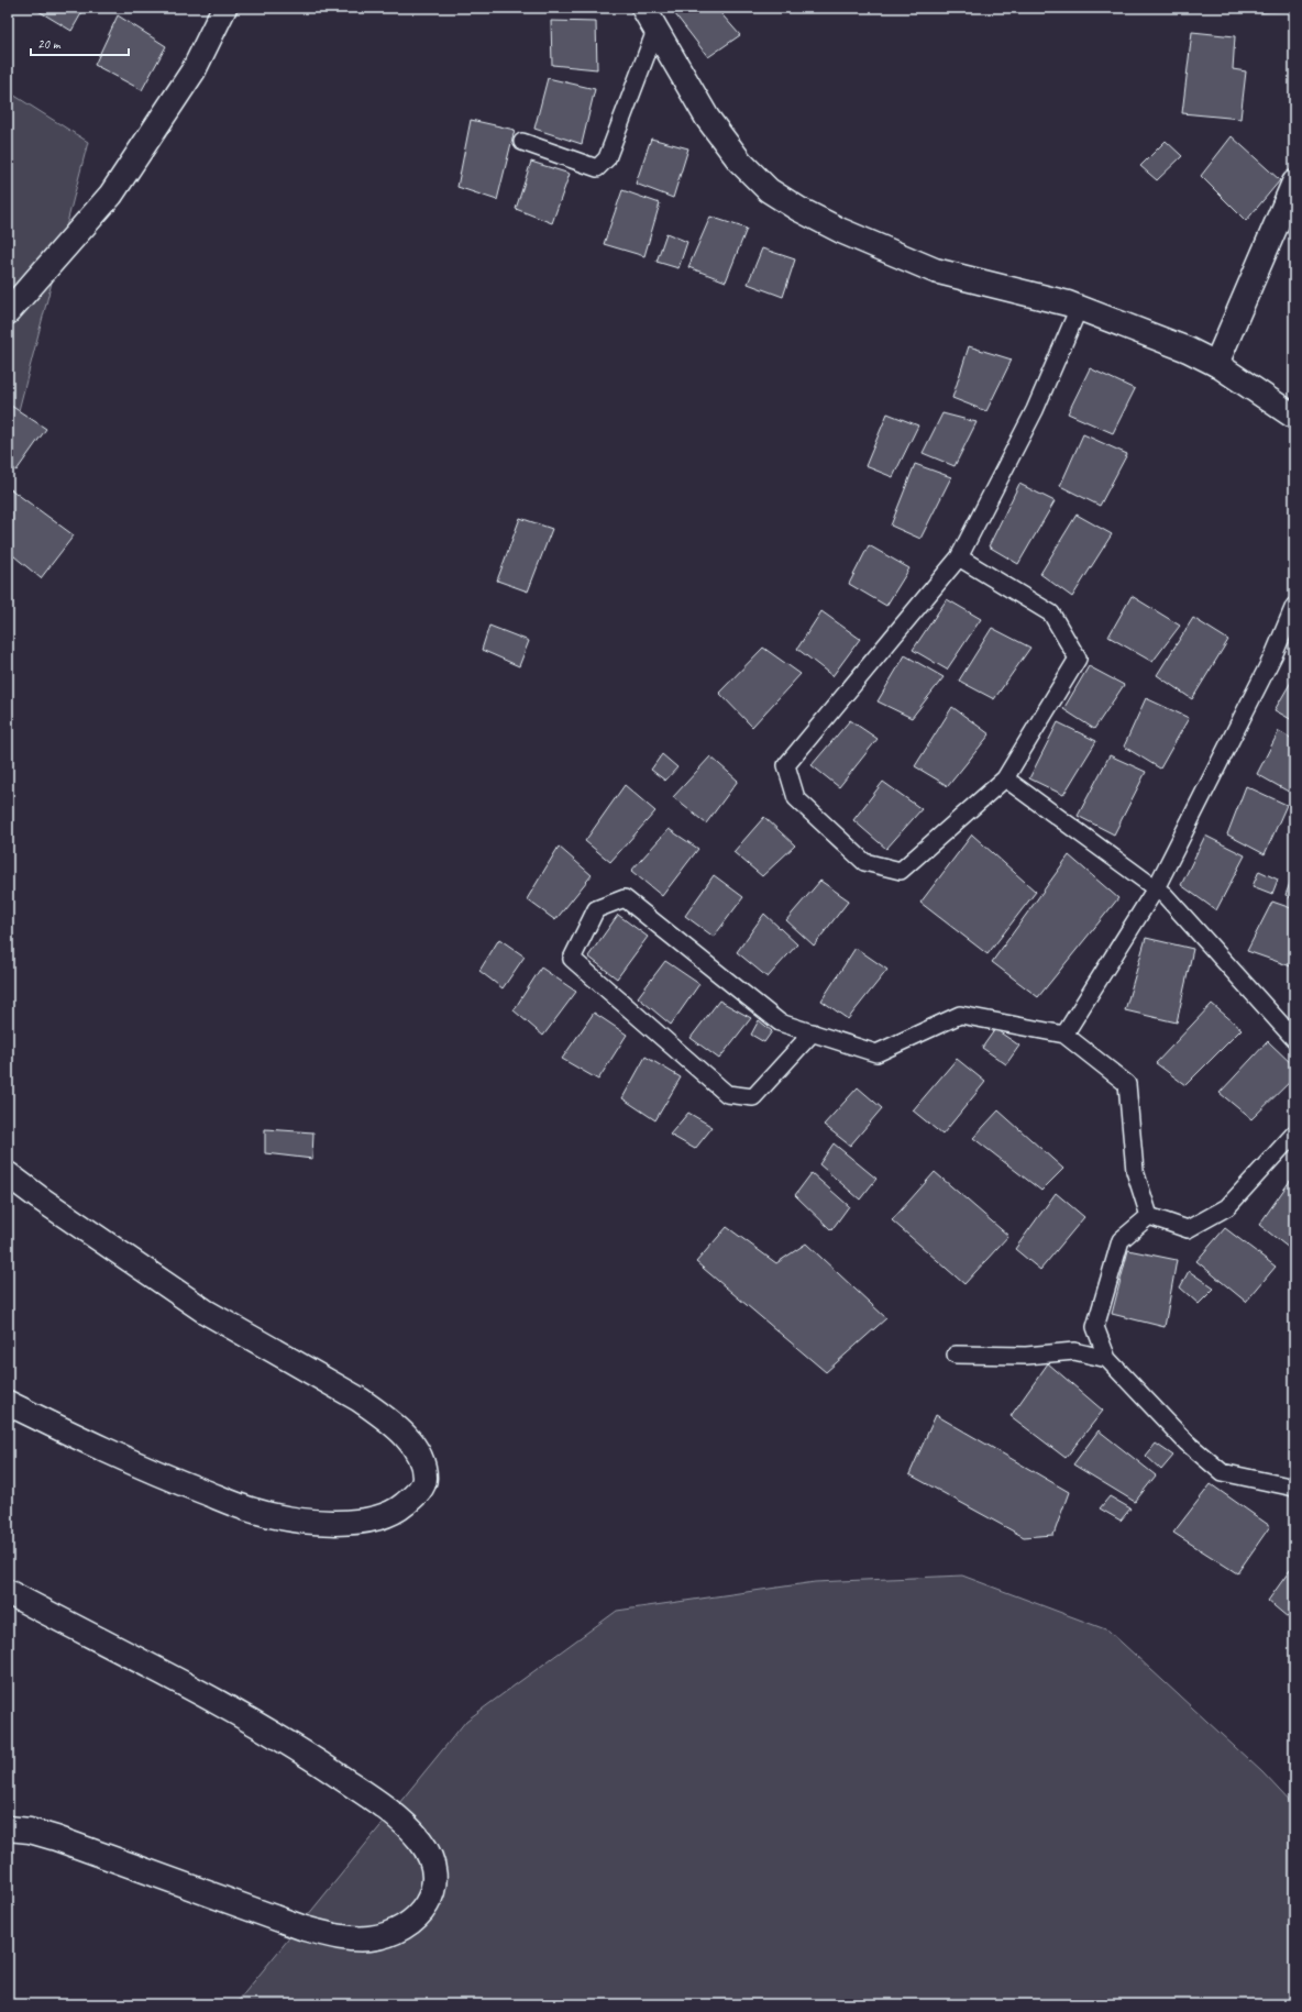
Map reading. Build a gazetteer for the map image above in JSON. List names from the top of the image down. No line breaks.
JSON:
{"scale_bar":"20 m"}
